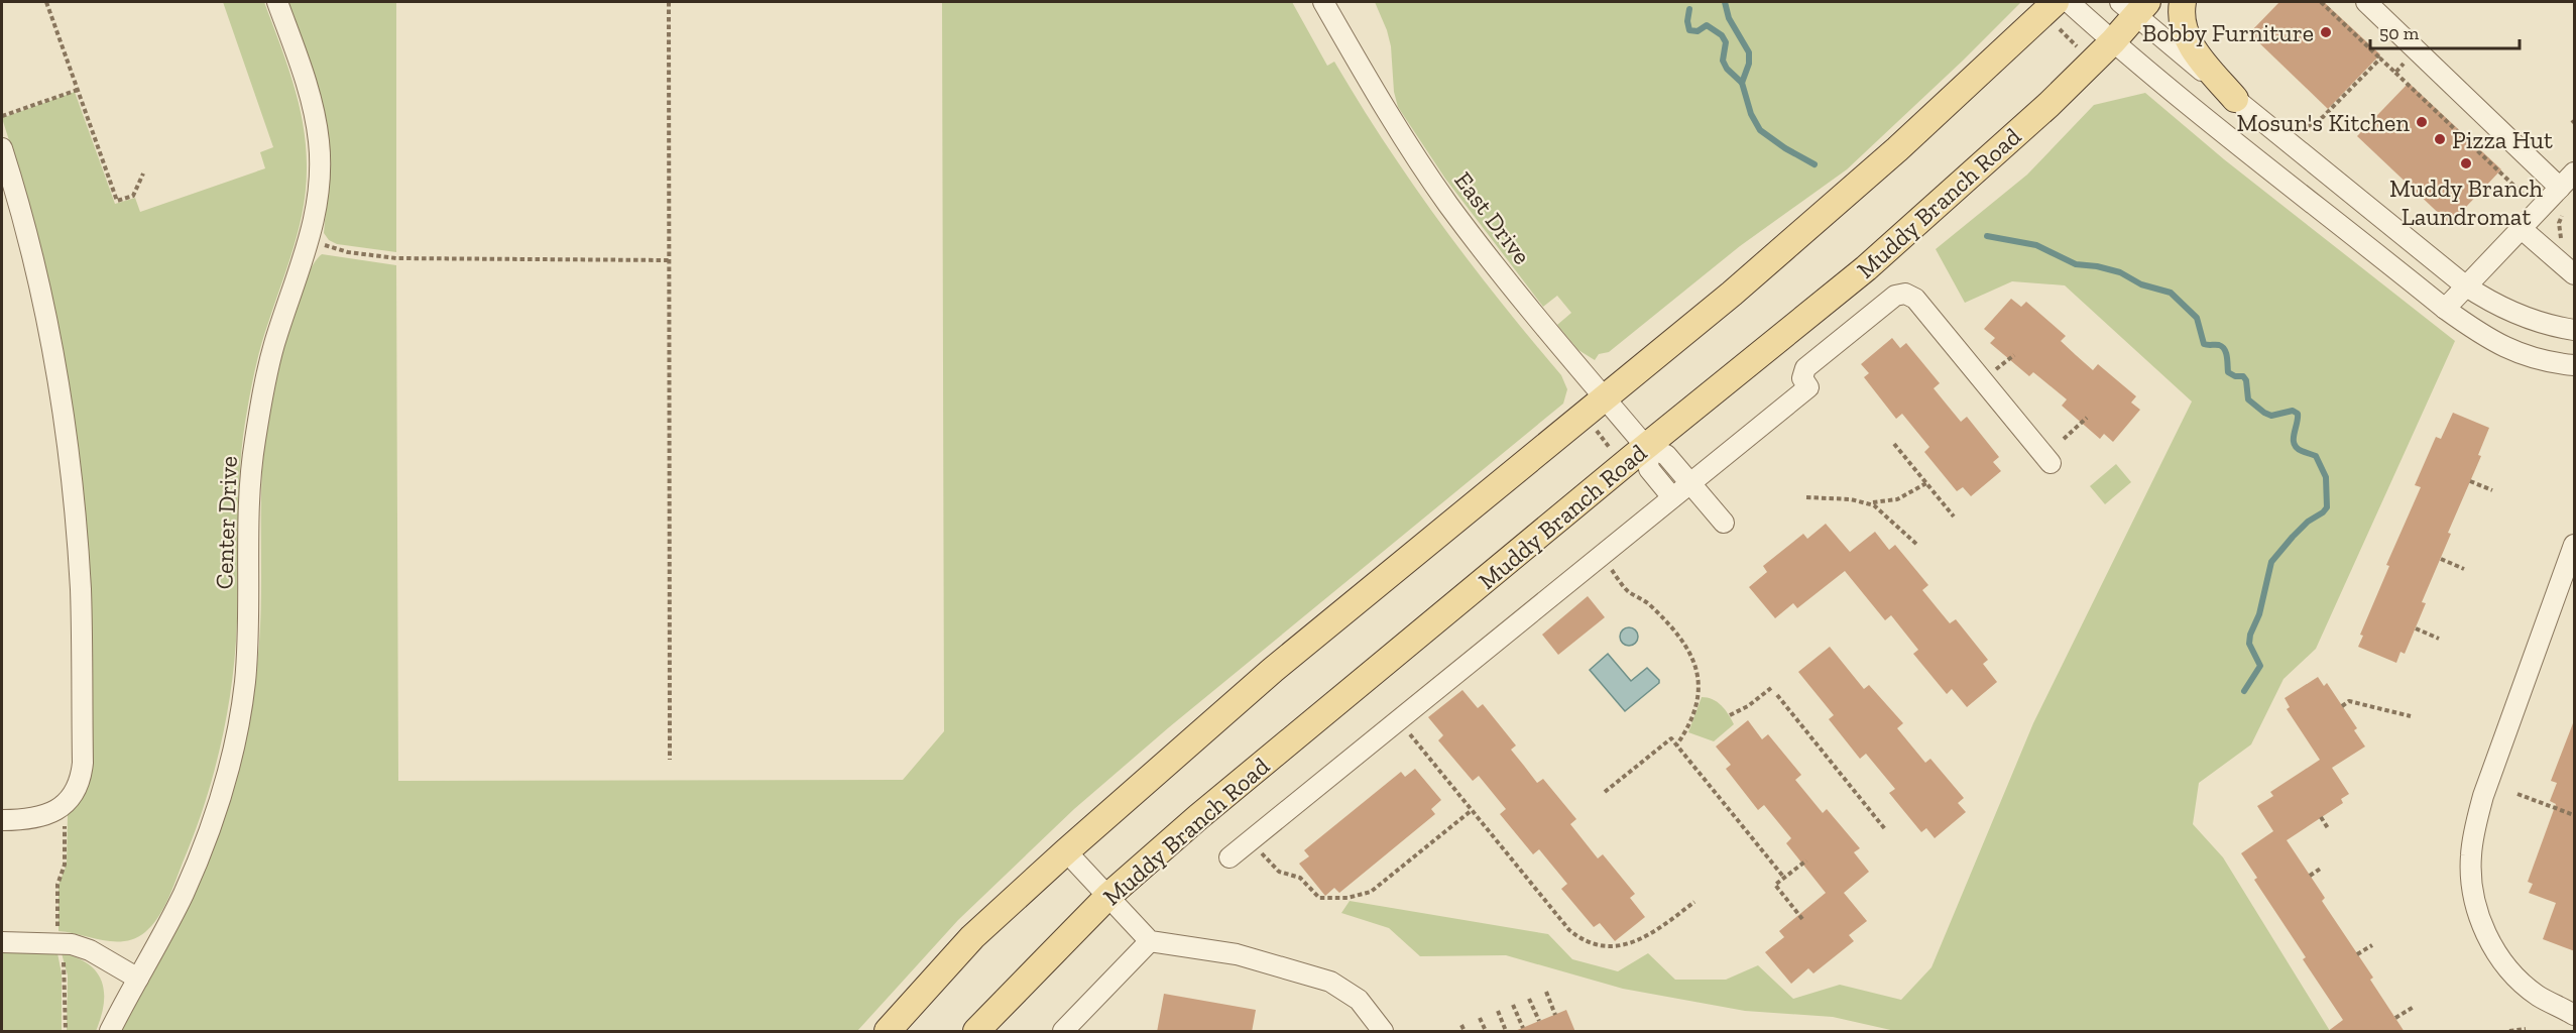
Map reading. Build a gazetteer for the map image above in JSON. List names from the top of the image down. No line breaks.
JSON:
{"streets":{"main road":["Muddy Branch Road"],"street":["East Drive","Center Drive"]},"crossings":[["Muddy Branch Road","East Drive"]],"places":["Bobby Furniture","Mosun's Kitchen","Pizza Hut","Muddy Branch Laundromat"],"scale_bar":"50 m"}
